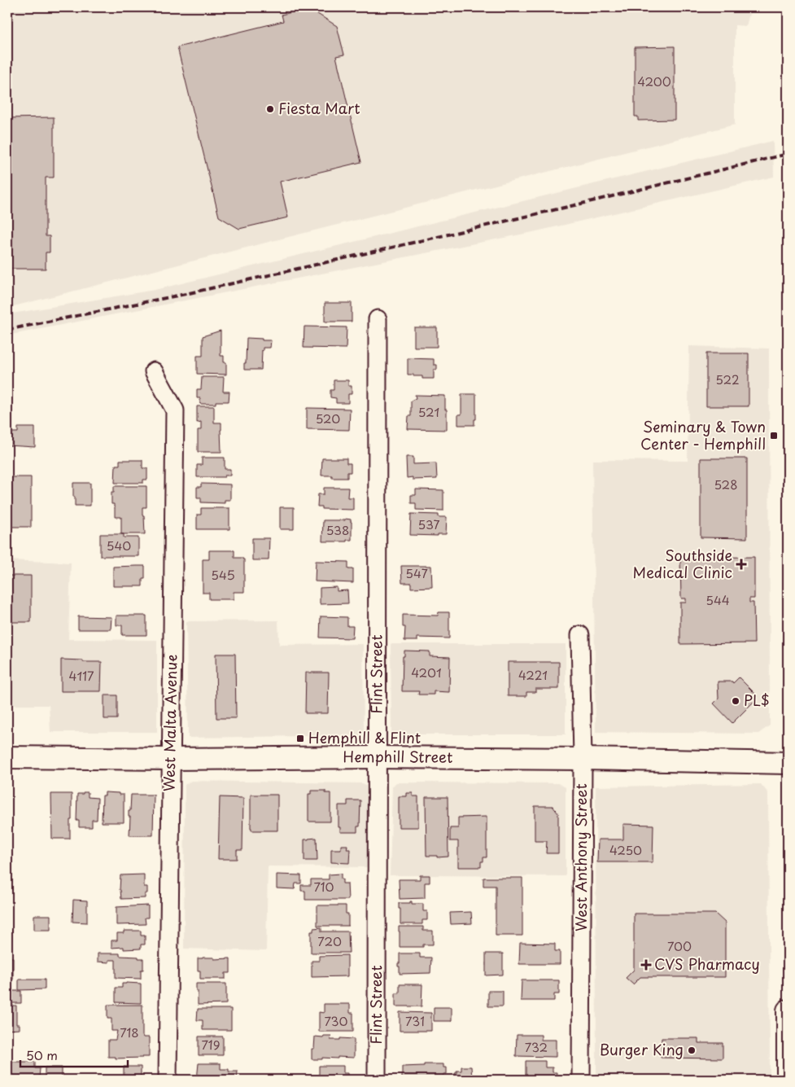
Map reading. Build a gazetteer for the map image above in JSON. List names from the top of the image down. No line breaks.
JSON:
{"streets":{"main road":["Hemphill Street"],"street":["Flint Street","West Malta Avenue","West Anthony Street"]},"crossings":[["Flint Street","Hemphill Street"],["West Malta Avenue","Hemphill Street"],["Hemphill Street","West Anthony Street"]],"places":{"other":["Fiesta Mart","PL$","Burger King"],"transit":["Seminary & Town Center - Hemphill","Hemphill & Flint"],"health":["Southside Medical Clinic","CVS Pharmacy"]},"house_numbers":["4200","522","521","520","528","537","538","540","547","545","544","4201","4221","4117","4250","710","720","700","730","731","718","719","732"],"scale_bar":"50 m"}
